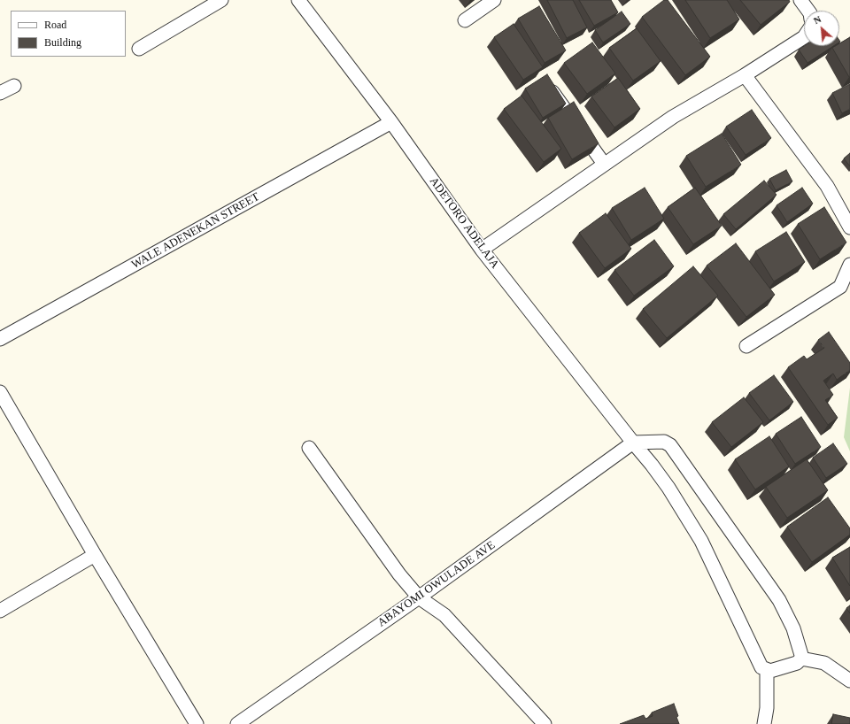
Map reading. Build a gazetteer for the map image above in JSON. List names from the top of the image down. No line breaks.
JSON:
{"streets":{"street":["ADETORO ADELAJA","WALE ADENEKAN STREET","ABAYOMI OWULADE AVE"]},"crossings":[["ADETORO ADELAJA","WALE ADENEKAN STREET"],["ADETORO ADELAJA","ABAYOMI OWULADE AVE"]],"legend":["Road","Building"],"north":"top left"}
